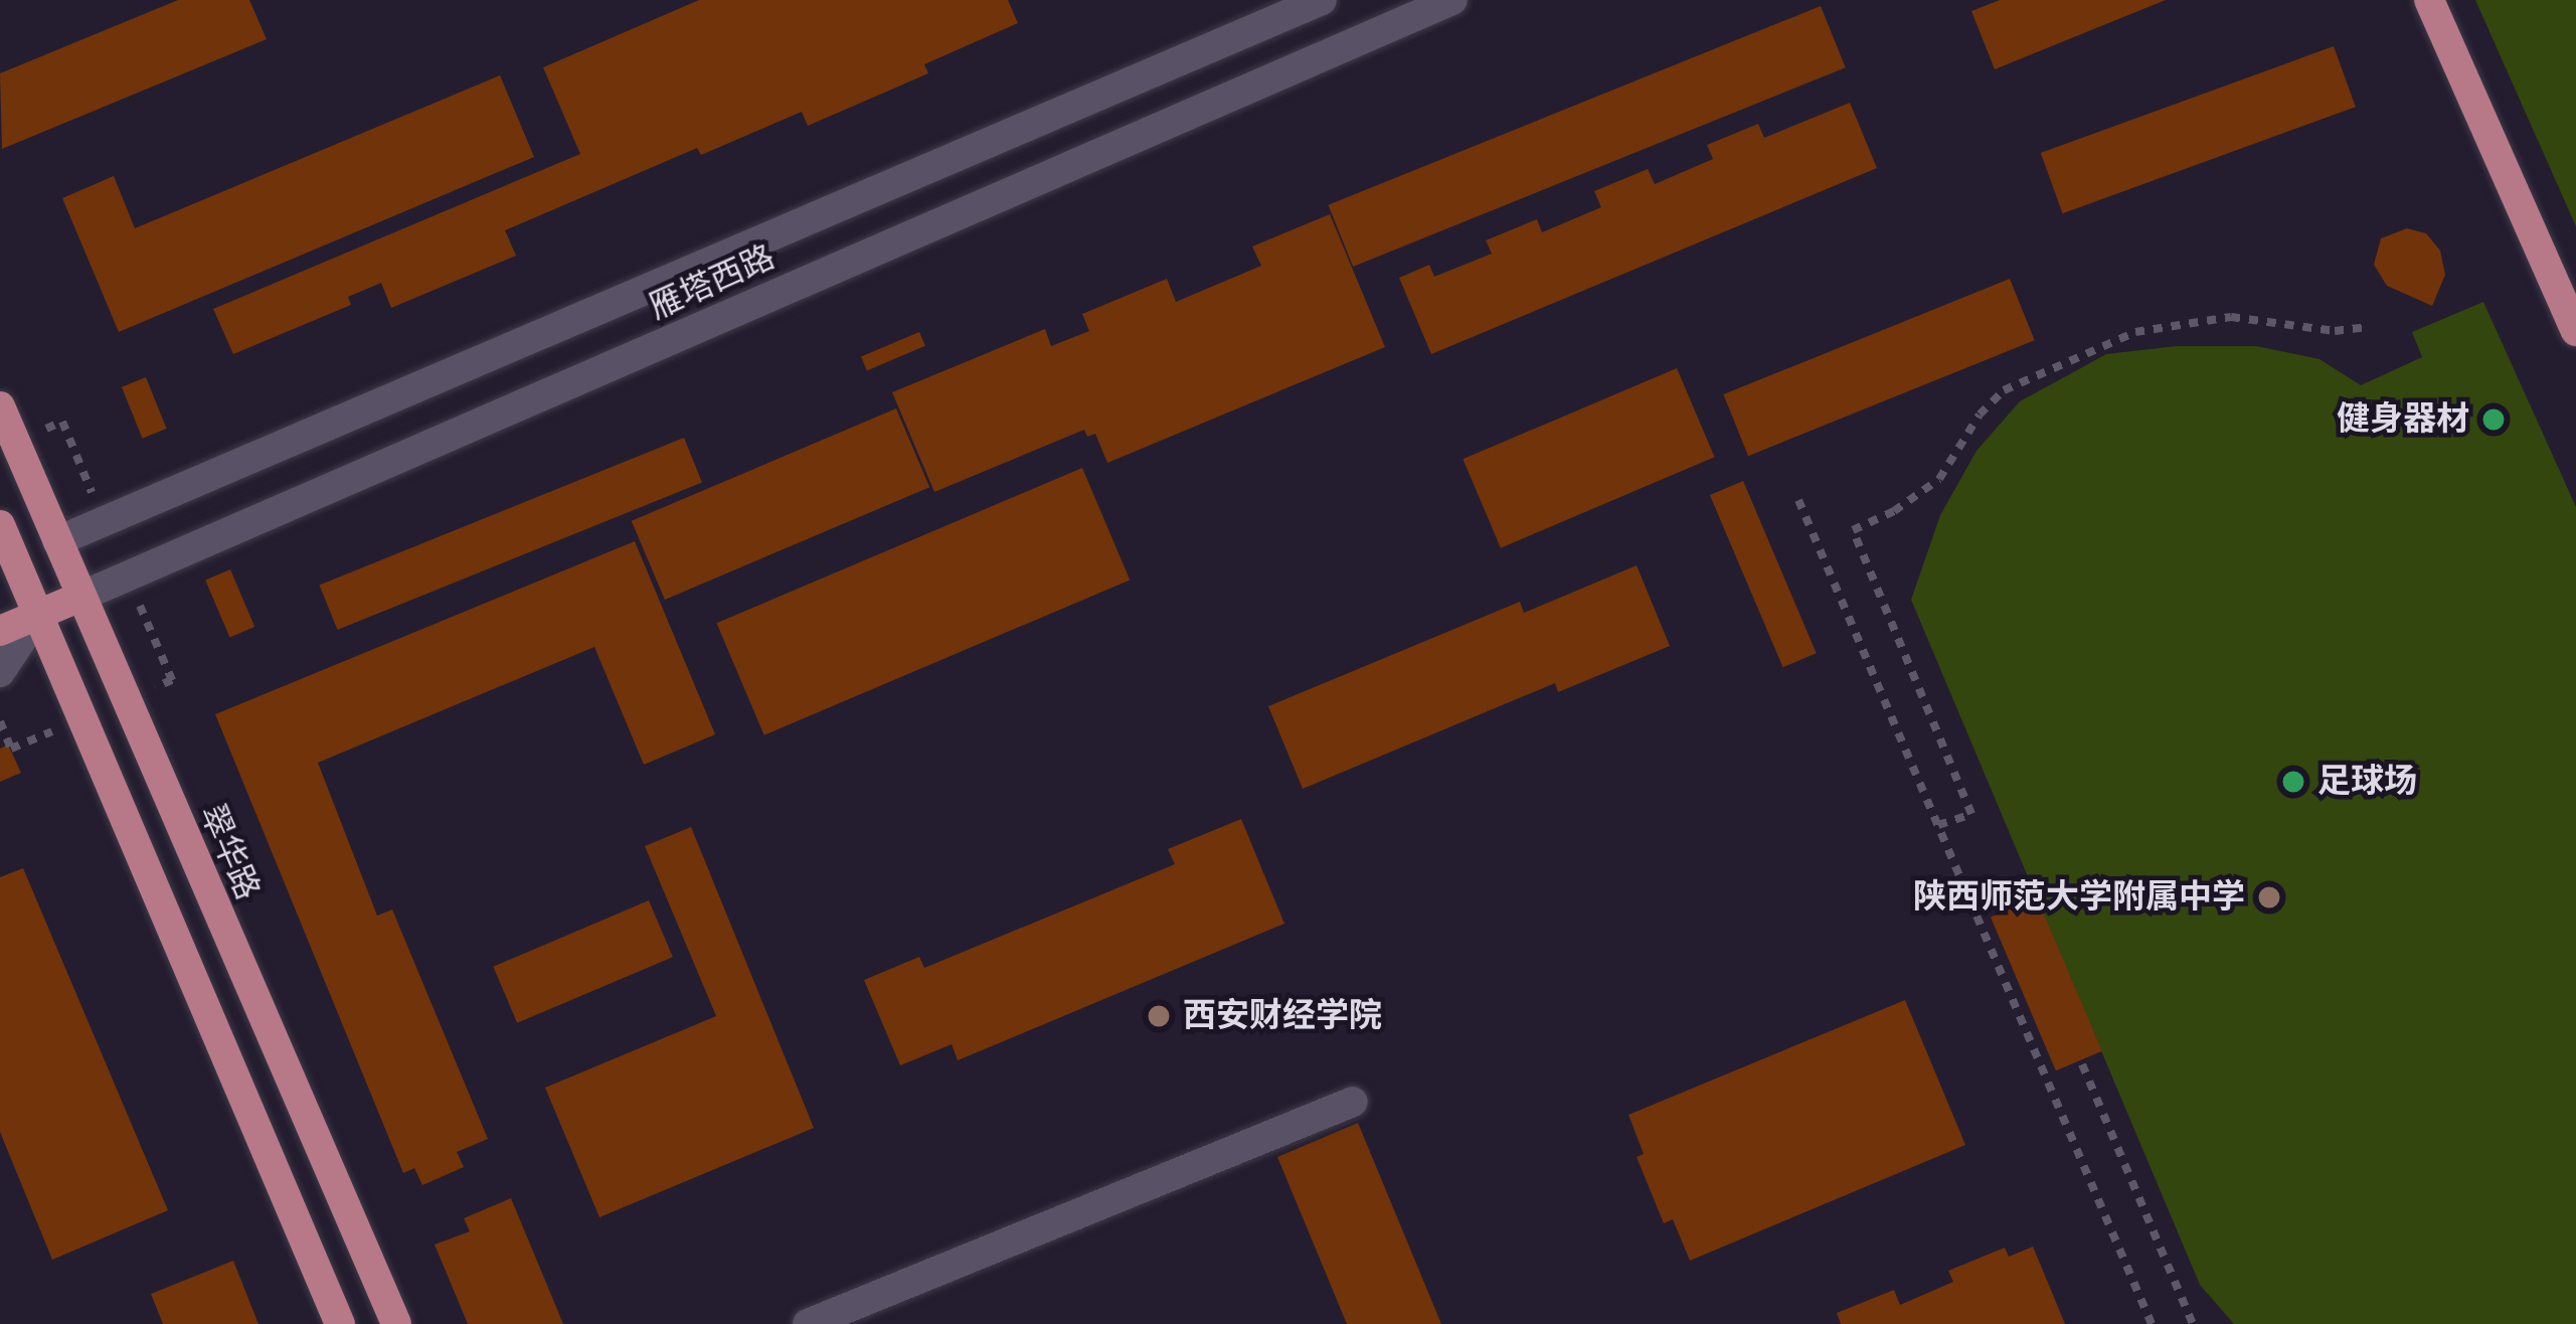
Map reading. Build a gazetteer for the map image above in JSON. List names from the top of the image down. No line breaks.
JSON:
{"streets":{"main road":["雁塔西路","翠华路"]},"crossings":[["雁塔西路","翠华路"]],"places":["健身器材","足球场","陕西师范大学附属中学","西安财经学院"]}
